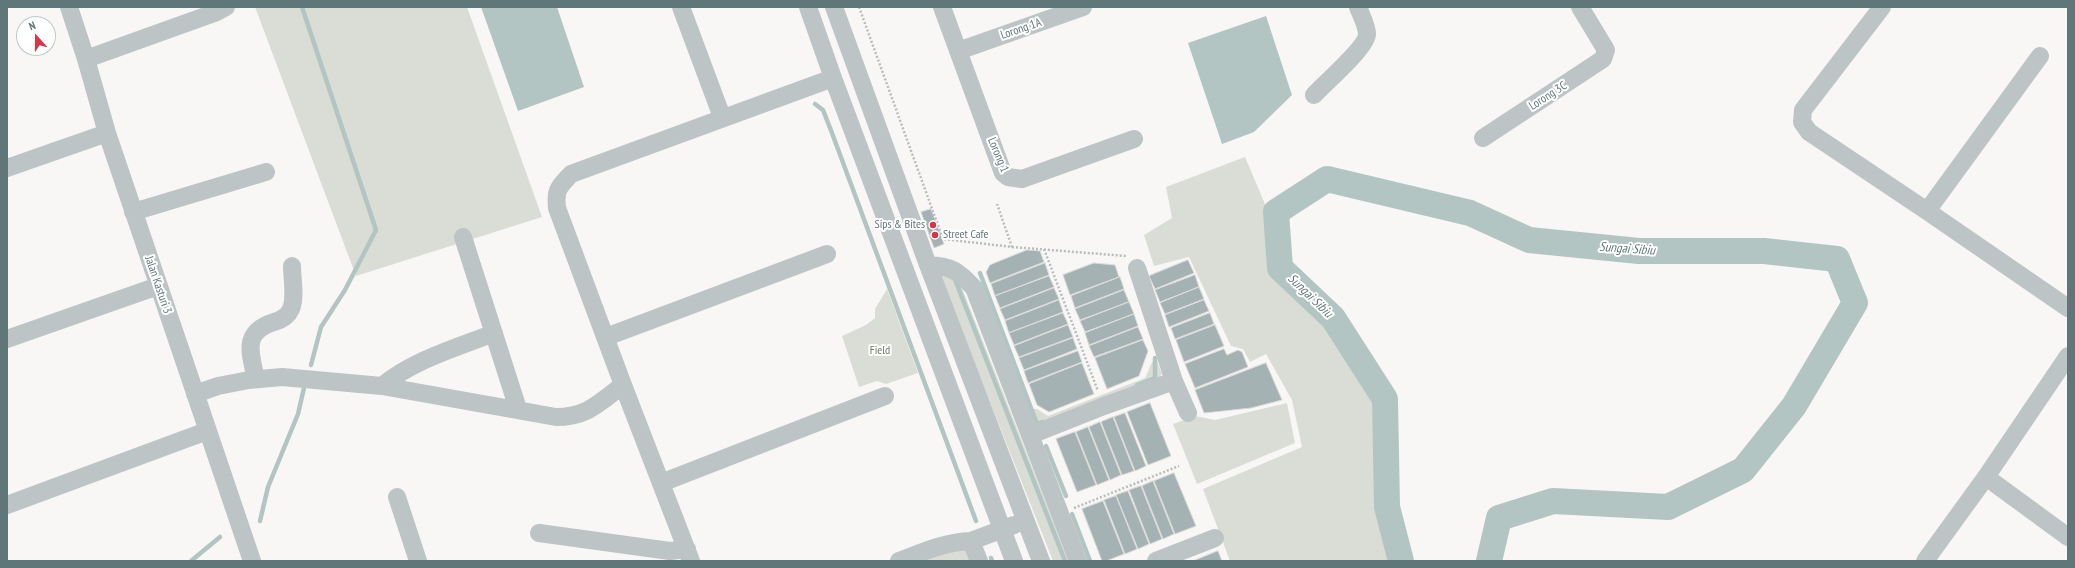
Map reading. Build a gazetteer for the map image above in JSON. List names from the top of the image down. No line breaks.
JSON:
{"streets":{"street":["Lorong 1A","Lorong 3C","Lorong 1","Jalan Kasturi 3"]},"crossings":[["Lorong 1A","Lorong 1"]],"water":["Sungai Sibiu"],"parks":["Field"],"places":["Sips & Bites","Street Cafe"],"north":"top"}
